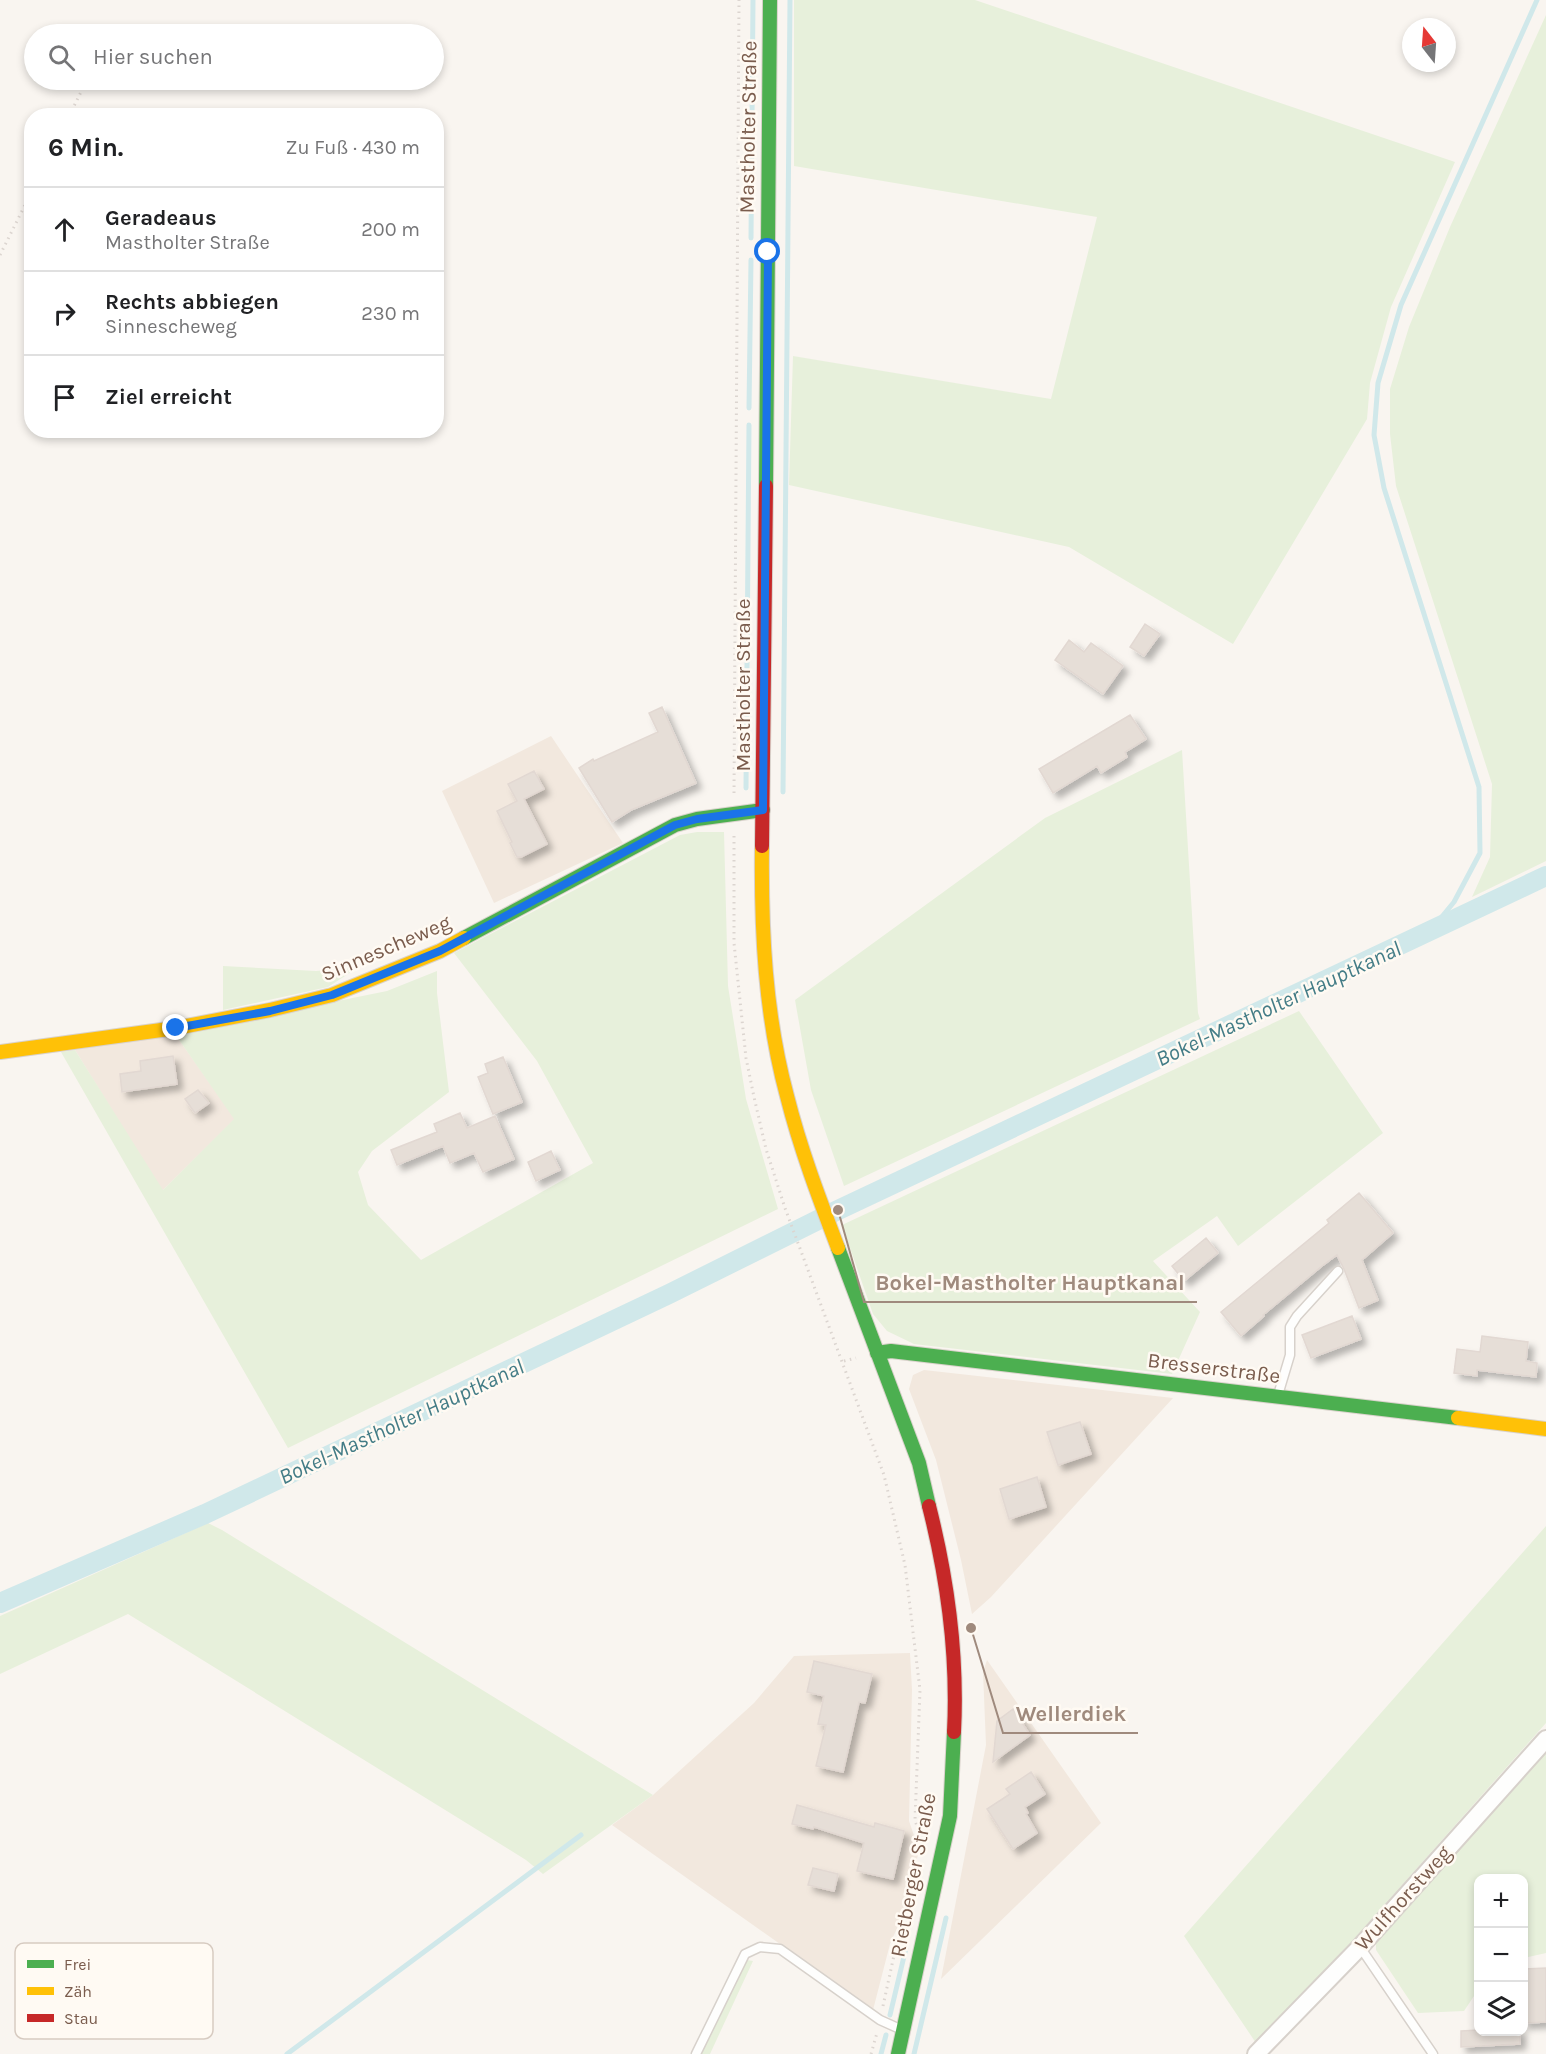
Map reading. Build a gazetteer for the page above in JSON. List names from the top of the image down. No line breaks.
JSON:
{"streets":{"main road":["Mastholter Straße","Sinnescheweg","Bresserstraße","Rietberger Straße"],"street":["Wulfhorstweg"]},"crossings":[["Mastholter Straße","Sinnescheweg"],["Mastholter Straße","Bresserstraße"],["Mastholter Straße","Rietberger Straße"],["Bresserstraße","Rietberger Straße"]],"water":["Bokel-Mastholter Hauptkanal"],"places":["Bokel-Mastholter Hauptkanal","Wellerdiek"],"legend":["Frei","Zäh","Stau"],"north":"top","page":{"search":"Hier suchen","heading":["6 Min.","Zu Fuß · 430 m"],"list":[["Geradeaus","Mastholter Straße","200 m"],["Rechts abbiegen","Sinnescheweg","230 m"],"Ziel erreicht"],"map_buttons":["+","−"]}}
